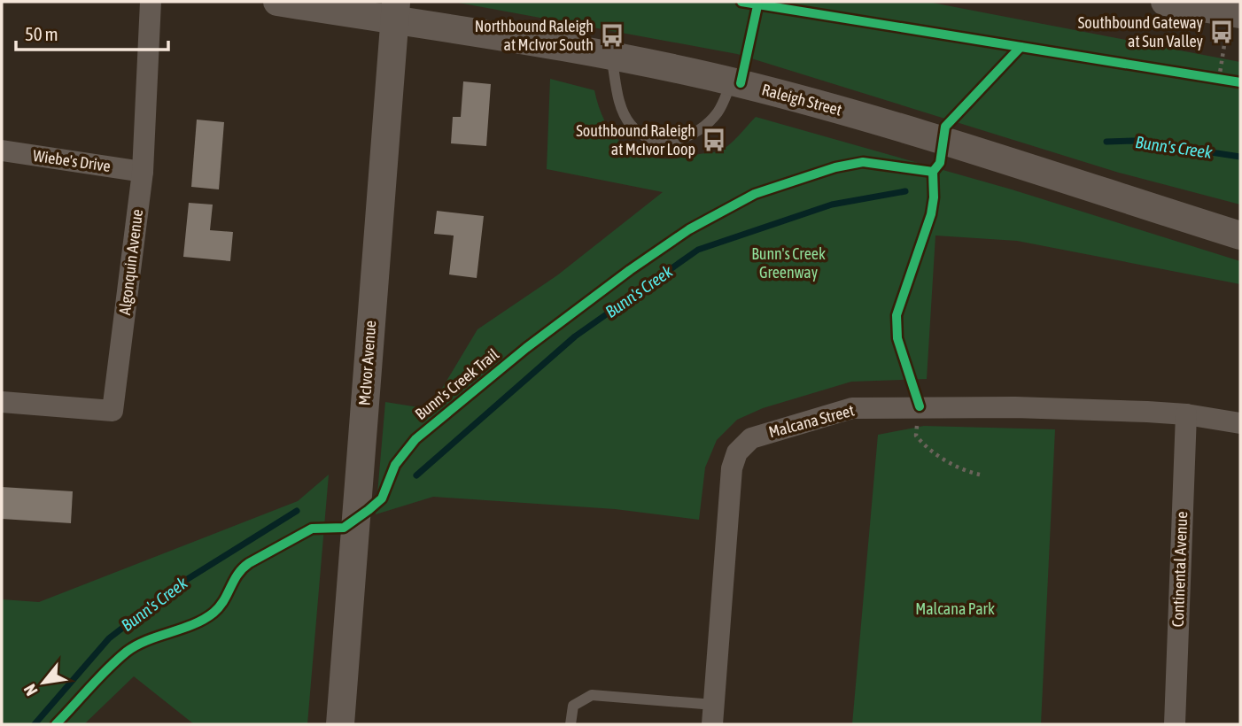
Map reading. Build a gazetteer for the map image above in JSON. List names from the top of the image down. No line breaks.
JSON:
{"streets":{"street":["Raleigh Street","Wiebe's Drive","Algonquin Avenue","McIvor Avenue","Malcana Street","Continental Avenue"],"cycle path":["Bunn's Creek Trail"]},"crossings":[["Raleigh Street","McIvor Avenue"],["Wiebe's Drive","Algonquin Avenue"],["Malcana Street","Continental Avenue"]],"water":["Bunn's Creek"],"parks":["Bunn's Creek Greenway","Malcana Park"],"places":{"bus stop":["Southbound Gateway at Sun Valley","Northbound Raleigh at McIvor South","Southbound Raleigh at McIvor Loop"]},"scale_bar":"50 m","north":"bottom left"}
